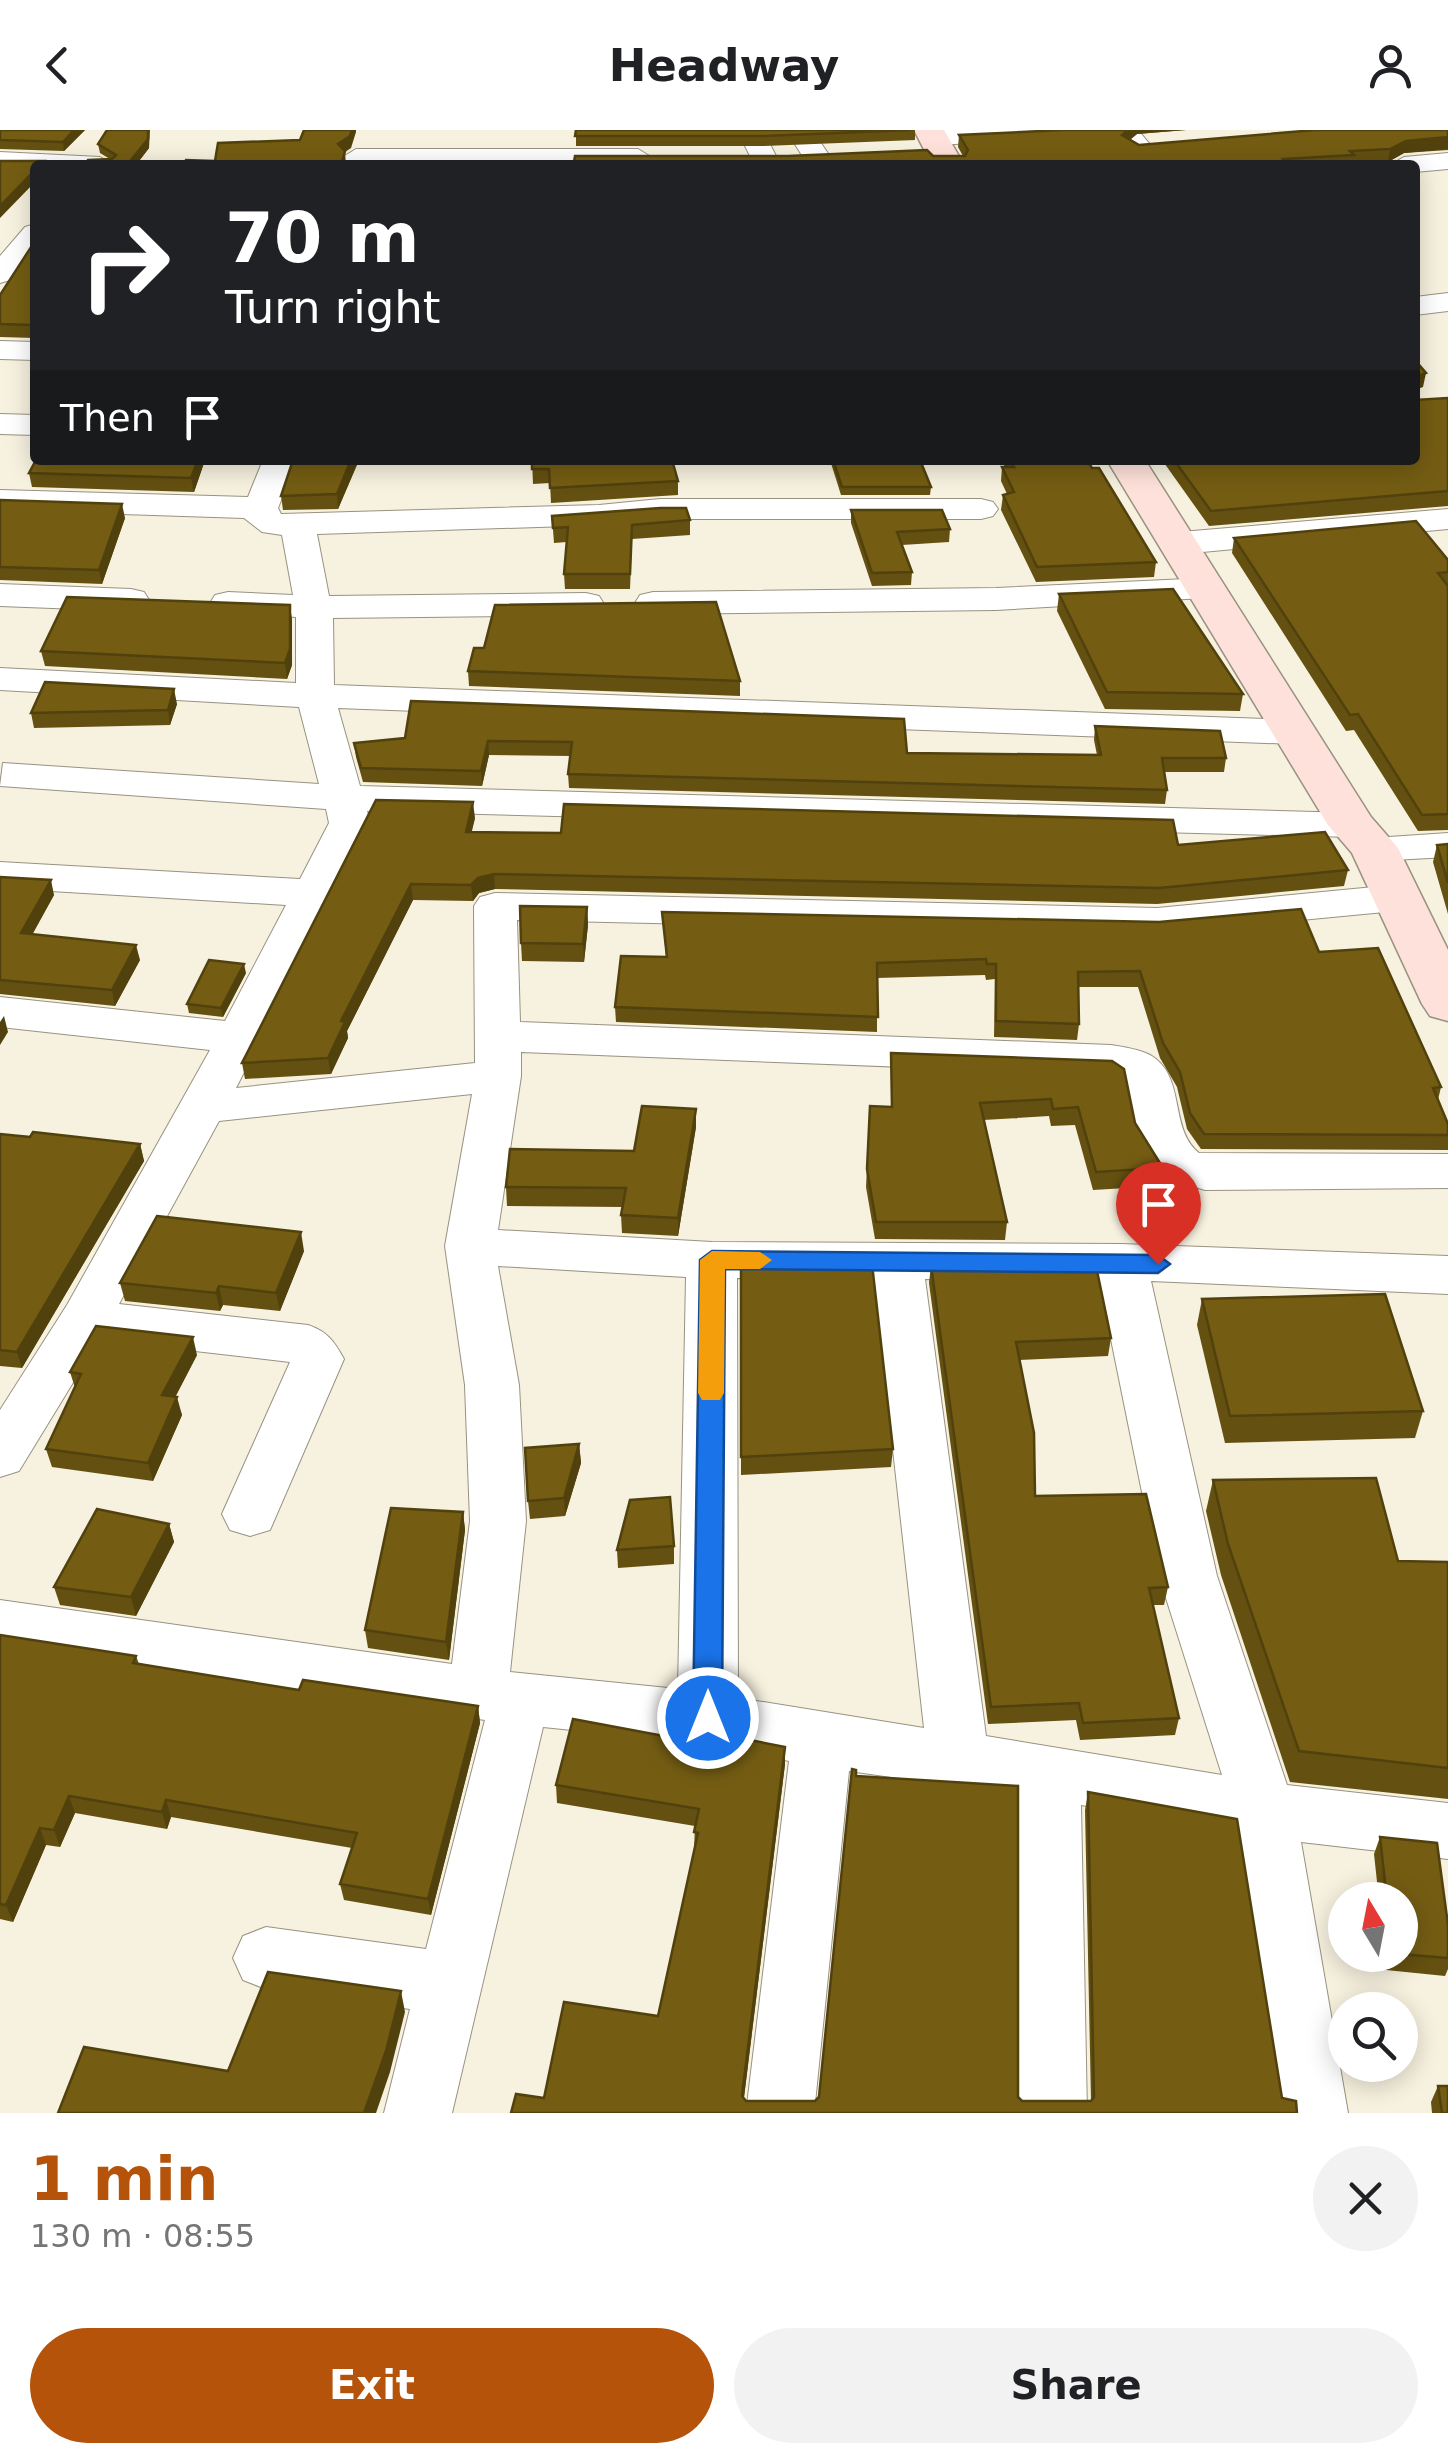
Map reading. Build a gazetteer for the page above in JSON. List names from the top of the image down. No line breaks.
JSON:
{"north":"top","page":{"header":"Headway","turn":["70 m","Turn right"],"then":"Then","heading":["1 min","130 m · 08:55"],"buttons":["Exit","Share"]}}
